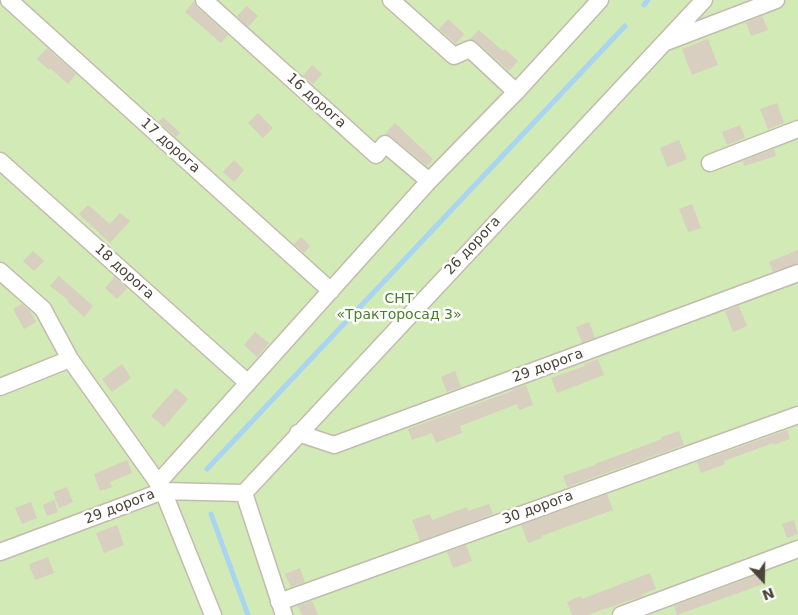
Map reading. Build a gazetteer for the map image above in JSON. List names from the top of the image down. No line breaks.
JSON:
{"streets":{"street":["16 дорога","17 дорога","26 дорога","18 дорога","29 дорога","30 дорога"]},"crossings":[["26 дорога","29 дорога"]],"parks":["СНТ «Тракторосад 3»"],"north":"bottom"}
